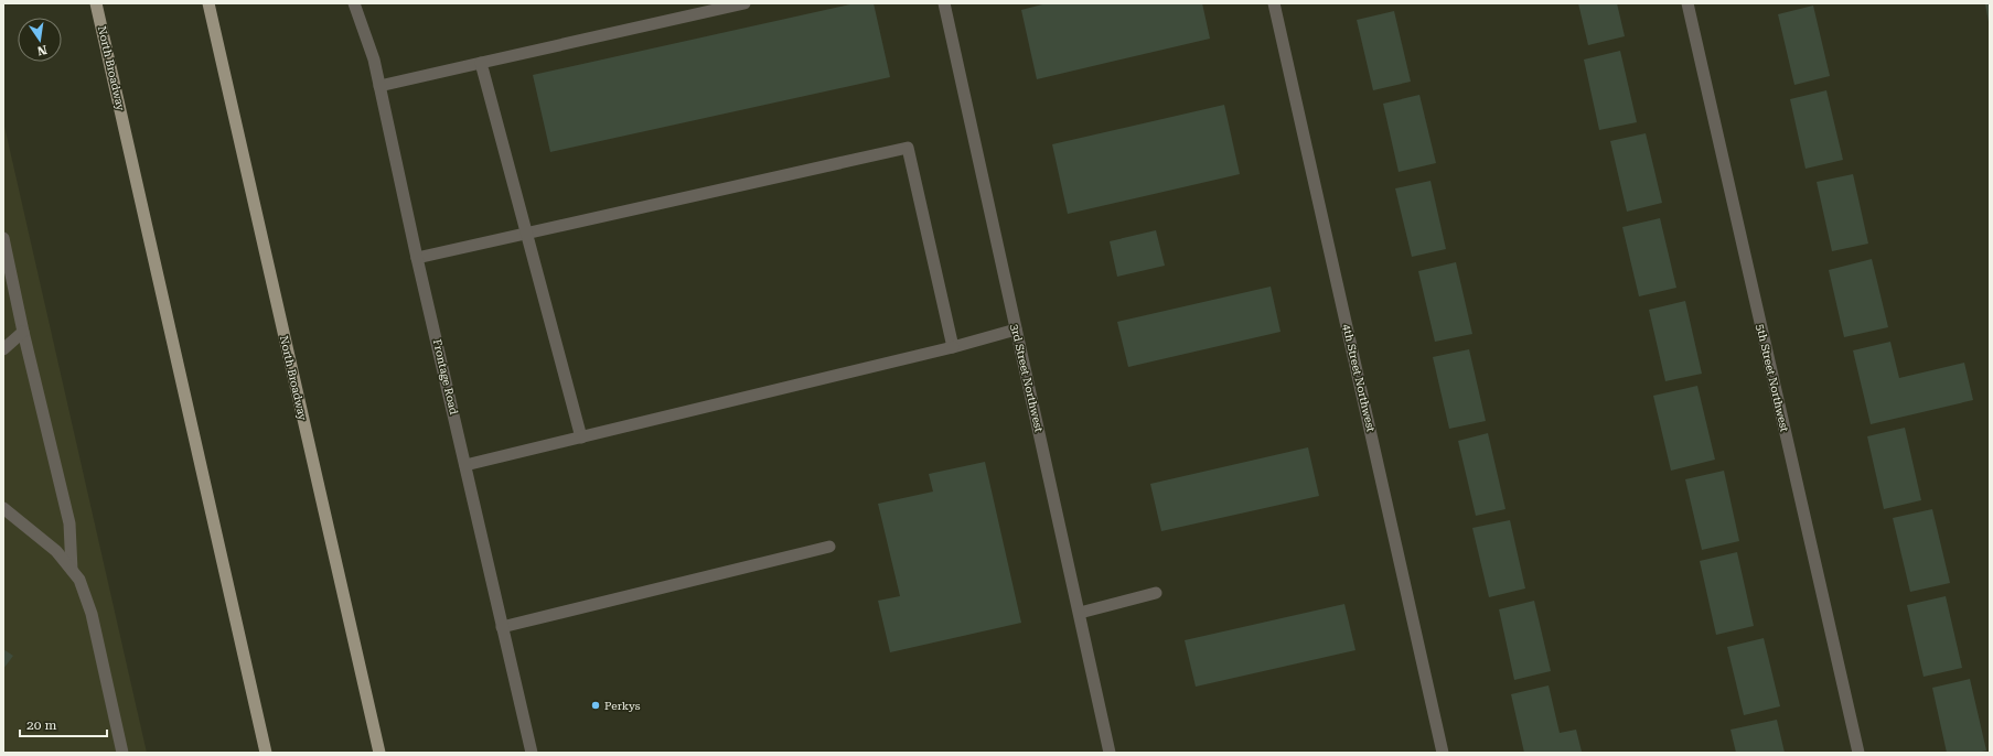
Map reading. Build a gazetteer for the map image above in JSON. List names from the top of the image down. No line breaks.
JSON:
{"streets":{"main road":["North Broadway"],"street":["Frontage Road","3rd Street Northwest","4th Street Northwest","5th Street Northwest"]},"places":["Perkys"],"scale_bar":"20 m","north":"bottom"}
